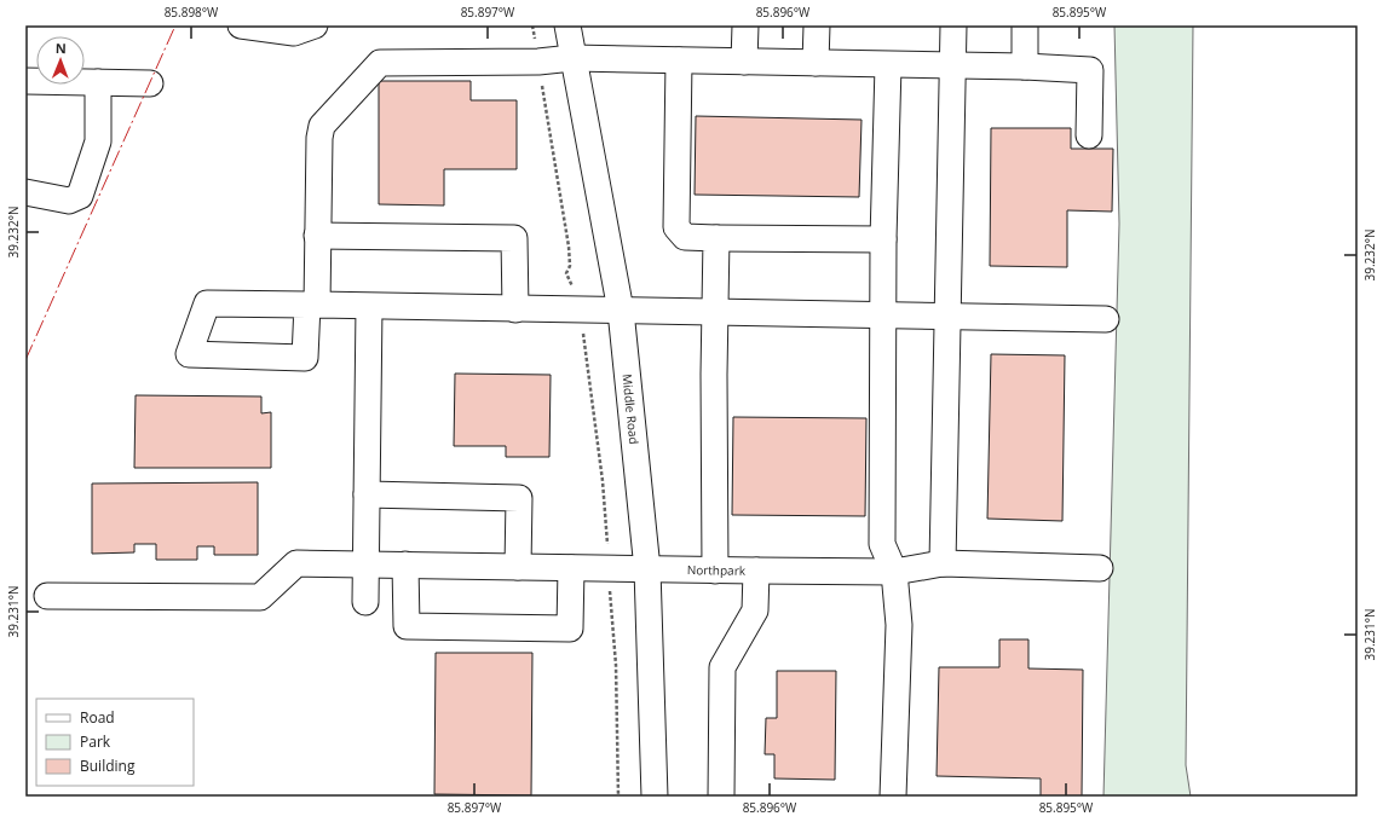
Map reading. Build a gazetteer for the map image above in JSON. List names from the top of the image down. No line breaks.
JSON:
{"streets":{"street":["Middle Road","Northpark"]},"crossings":[["Middle Road","Northpark"]],"legend":["Road","Park","Building"],"north":"top","coordinates":["85.898°W","85.897°W","85.896°W","85.895°W","39.232°N","39.231°N"]}
